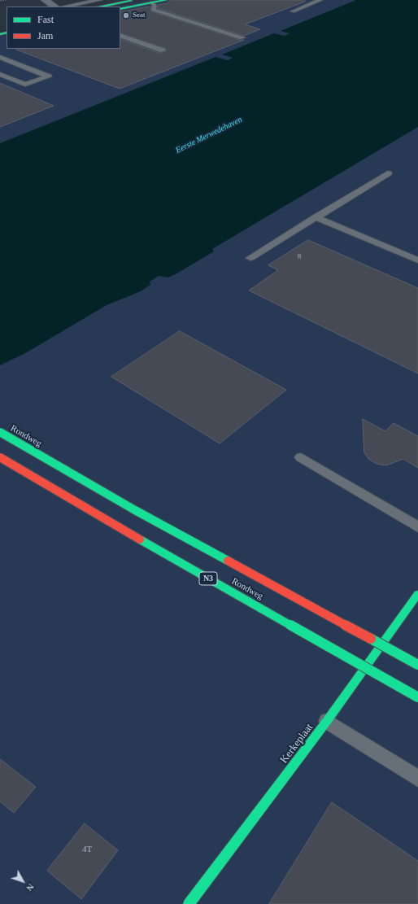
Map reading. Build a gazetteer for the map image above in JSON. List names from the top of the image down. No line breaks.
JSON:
{"streets":{"main road":["Rondweg","N3","Kerkeplaat"]},"water":["Eerste Merwedehaven"],"places":["Seat"],"house_numbers":["8","4T"],"legend":["Fast","Jam"],"north":"bottom right"}
